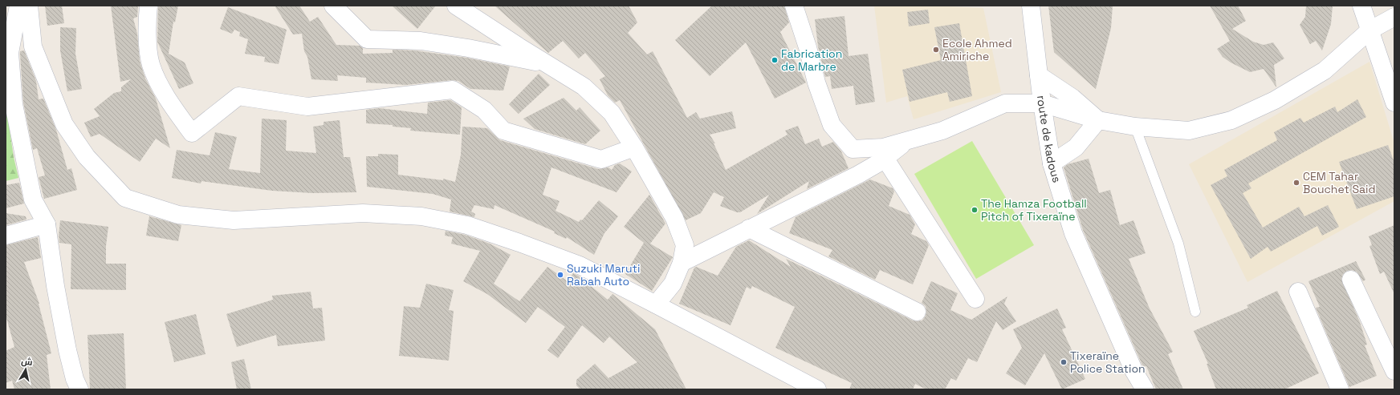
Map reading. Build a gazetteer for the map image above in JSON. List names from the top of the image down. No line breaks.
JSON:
{"streets":{"street":["route de kadous"]},"places":["Ecole Ahmed Amiriche","Fabrication de Marbre","CEM Tahar Bouchet Said","The Hamza Football Pitch of Tixeraïne","Suzuki Maruti Rabah Auto","Tixeraïne Police Station"],"north":"top"}
